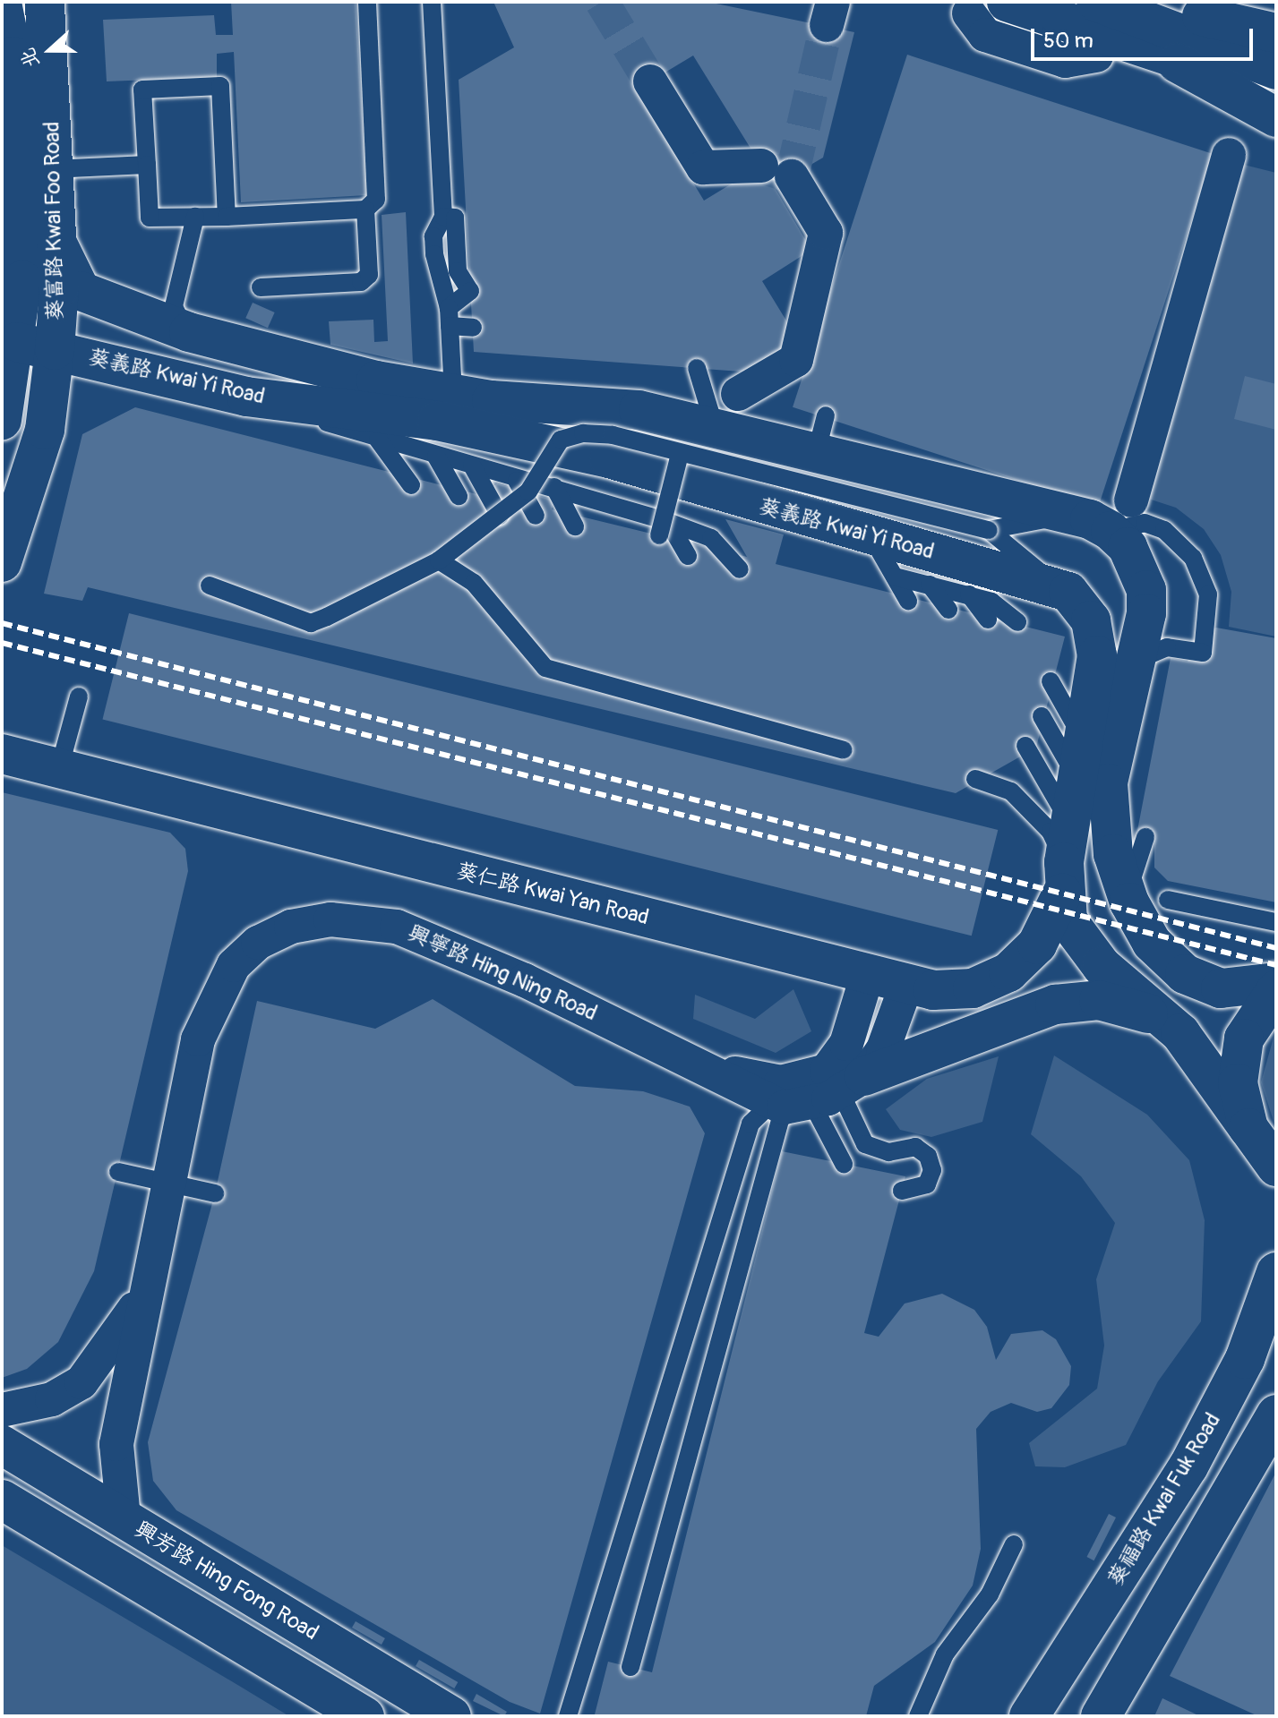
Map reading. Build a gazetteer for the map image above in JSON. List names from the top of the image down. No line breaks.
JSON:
{"streets":{"main road":["葵富路 Kwai Foo Road","葵義路 Kwai Yi Road","葵仁路 Kwai Yan Road","葵福路 Kwai Fuk Road","興芳路 Hing Fong Road"],"street":["興寧路 Hing Ning Road"]},"crossings":[["葵富路 Kwai Foo Road","葵義路 Kwai Yi Road"],["葵義路 Kwai Yi Road","葵仁路 Kwai Yan Road"],["葵仁路 Kwai Yan Road","興寧路 Hing Ning Road"],["興寧路 Hing Ning Road","興芳路 Hing Fong Road"]],"scale_bar":"50 m","north":"left"}
